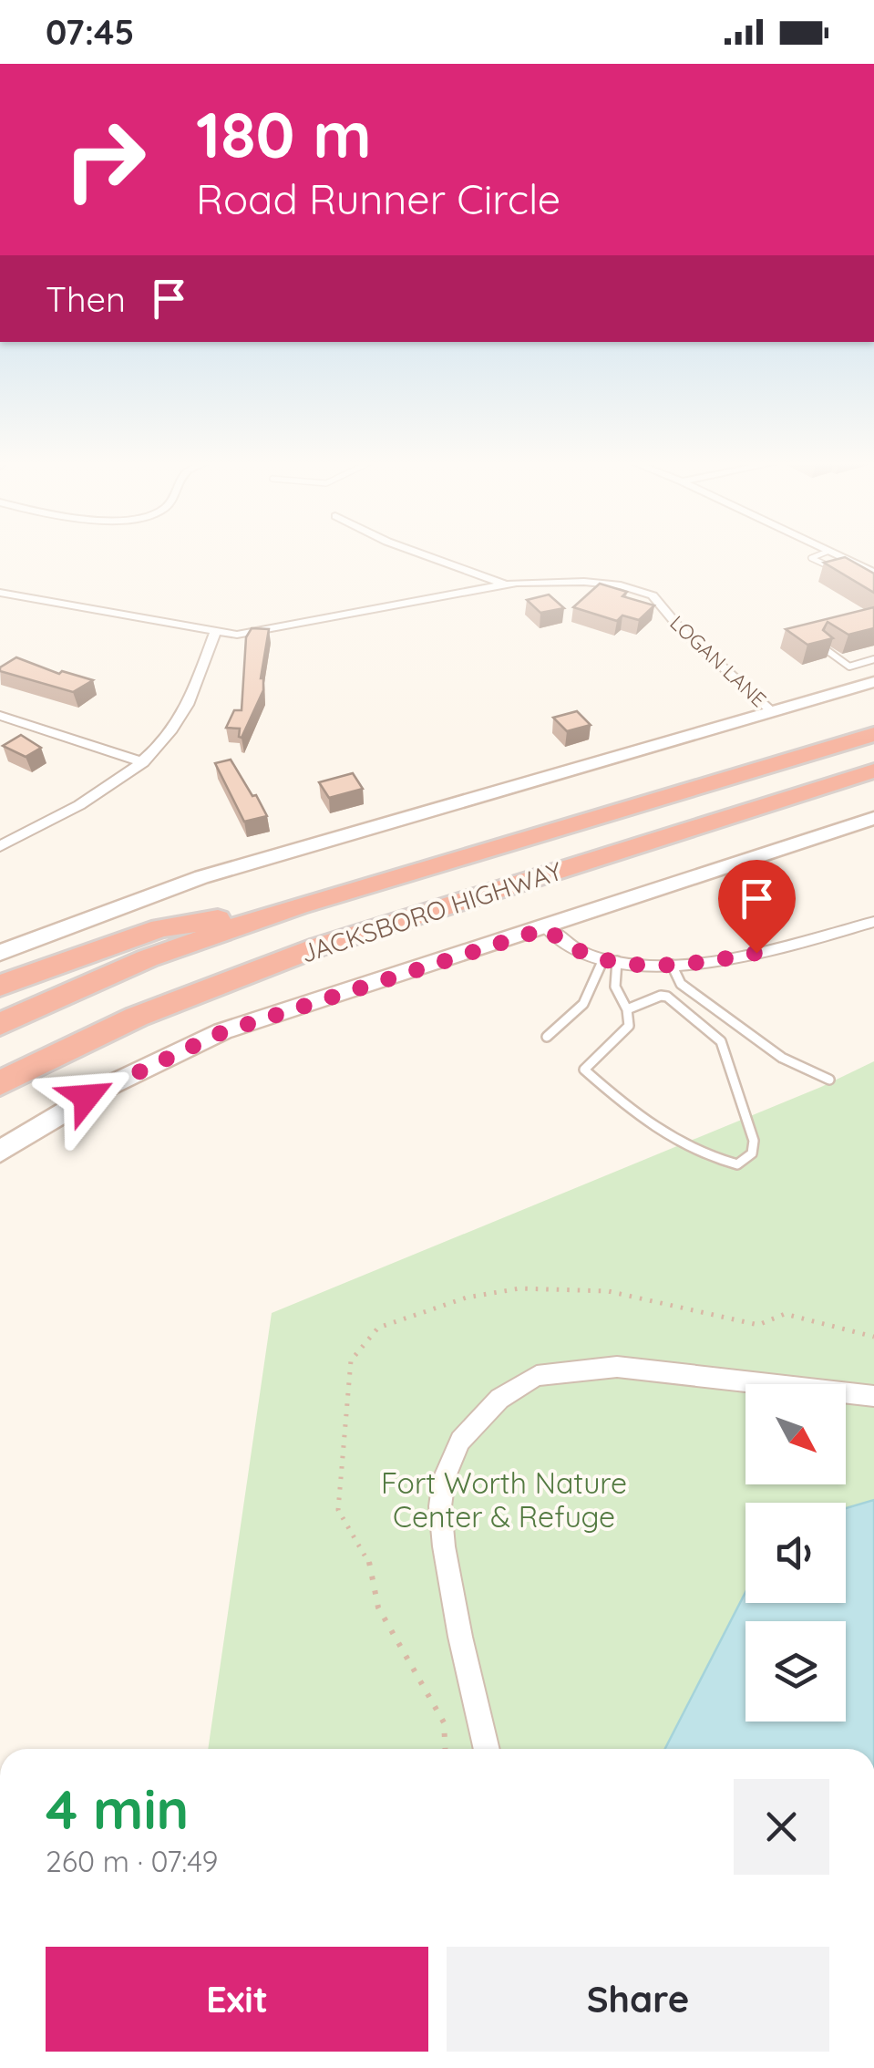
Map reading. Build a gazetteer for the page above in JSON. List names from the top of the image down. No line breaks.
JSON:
{"streets":{"highway":["JACKSBORO HIGHWAY"],"street":["LOGAN LANE"]},"parks":["Fort Worth Nature Center & Refuge"],"north":"bottom right","page":{"status":"07:45","turn":["180 m","Road Runner Circle"],"then":"Then","heading":["4 min","260 m · 07:49"],"buttons":["Exit","Share"]}}
